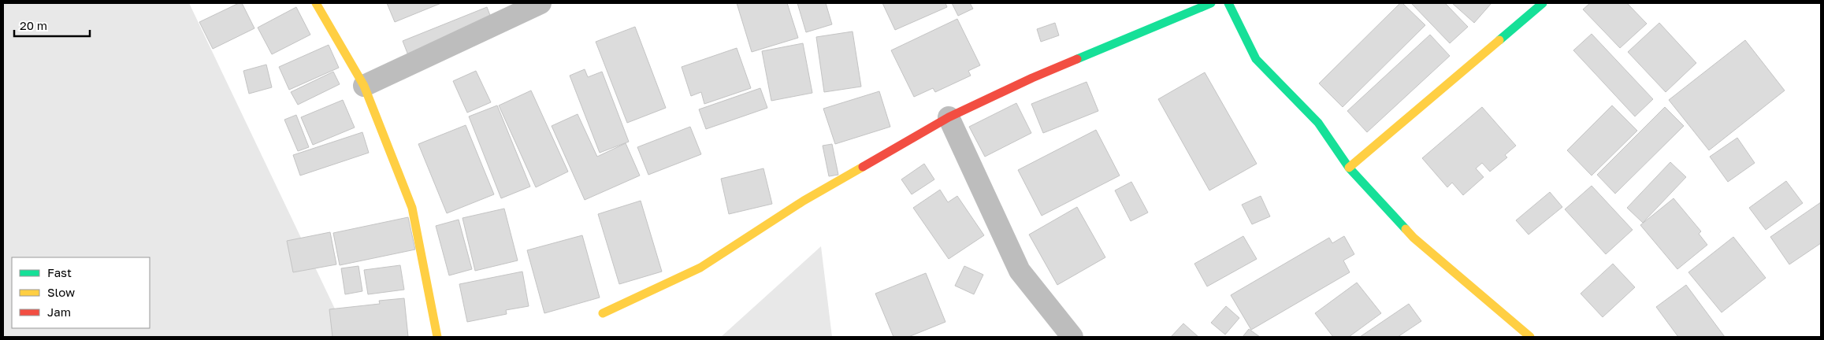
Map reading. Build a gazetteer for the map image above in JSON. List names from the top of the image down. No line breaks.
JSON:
{"legend":["Fast","Slow","Jam"],"scale_bar":"20 m"}
